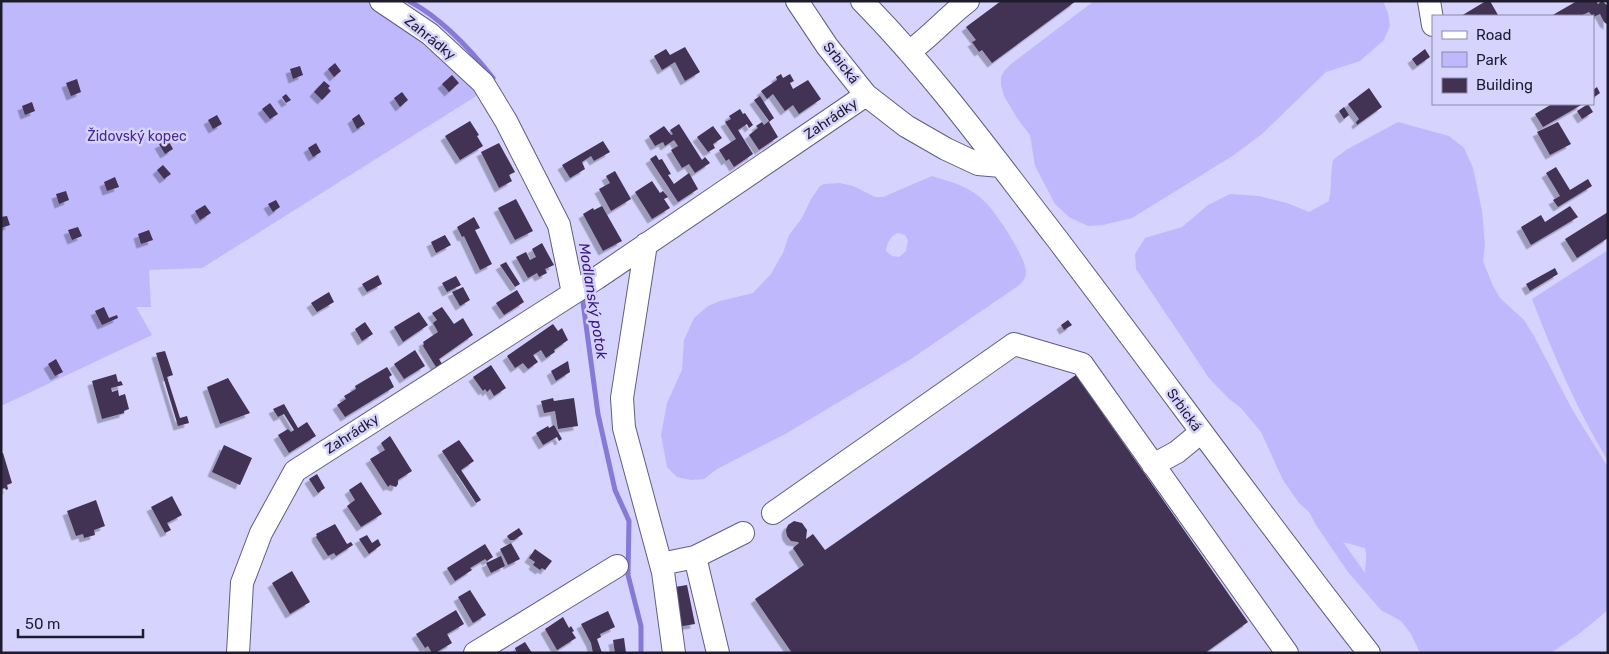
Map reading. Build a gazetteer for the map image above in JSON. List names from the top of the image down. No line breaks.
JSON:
{"streets":{"street":["Zahrádky","Srbická"]},"crossings":[["Zahrádky","Srbická"]],"water":["Modlanský potok"],"parks":["Židovský kopec"],"legend":["Road","Park","Building"],"scale_bar":"50 m"}
